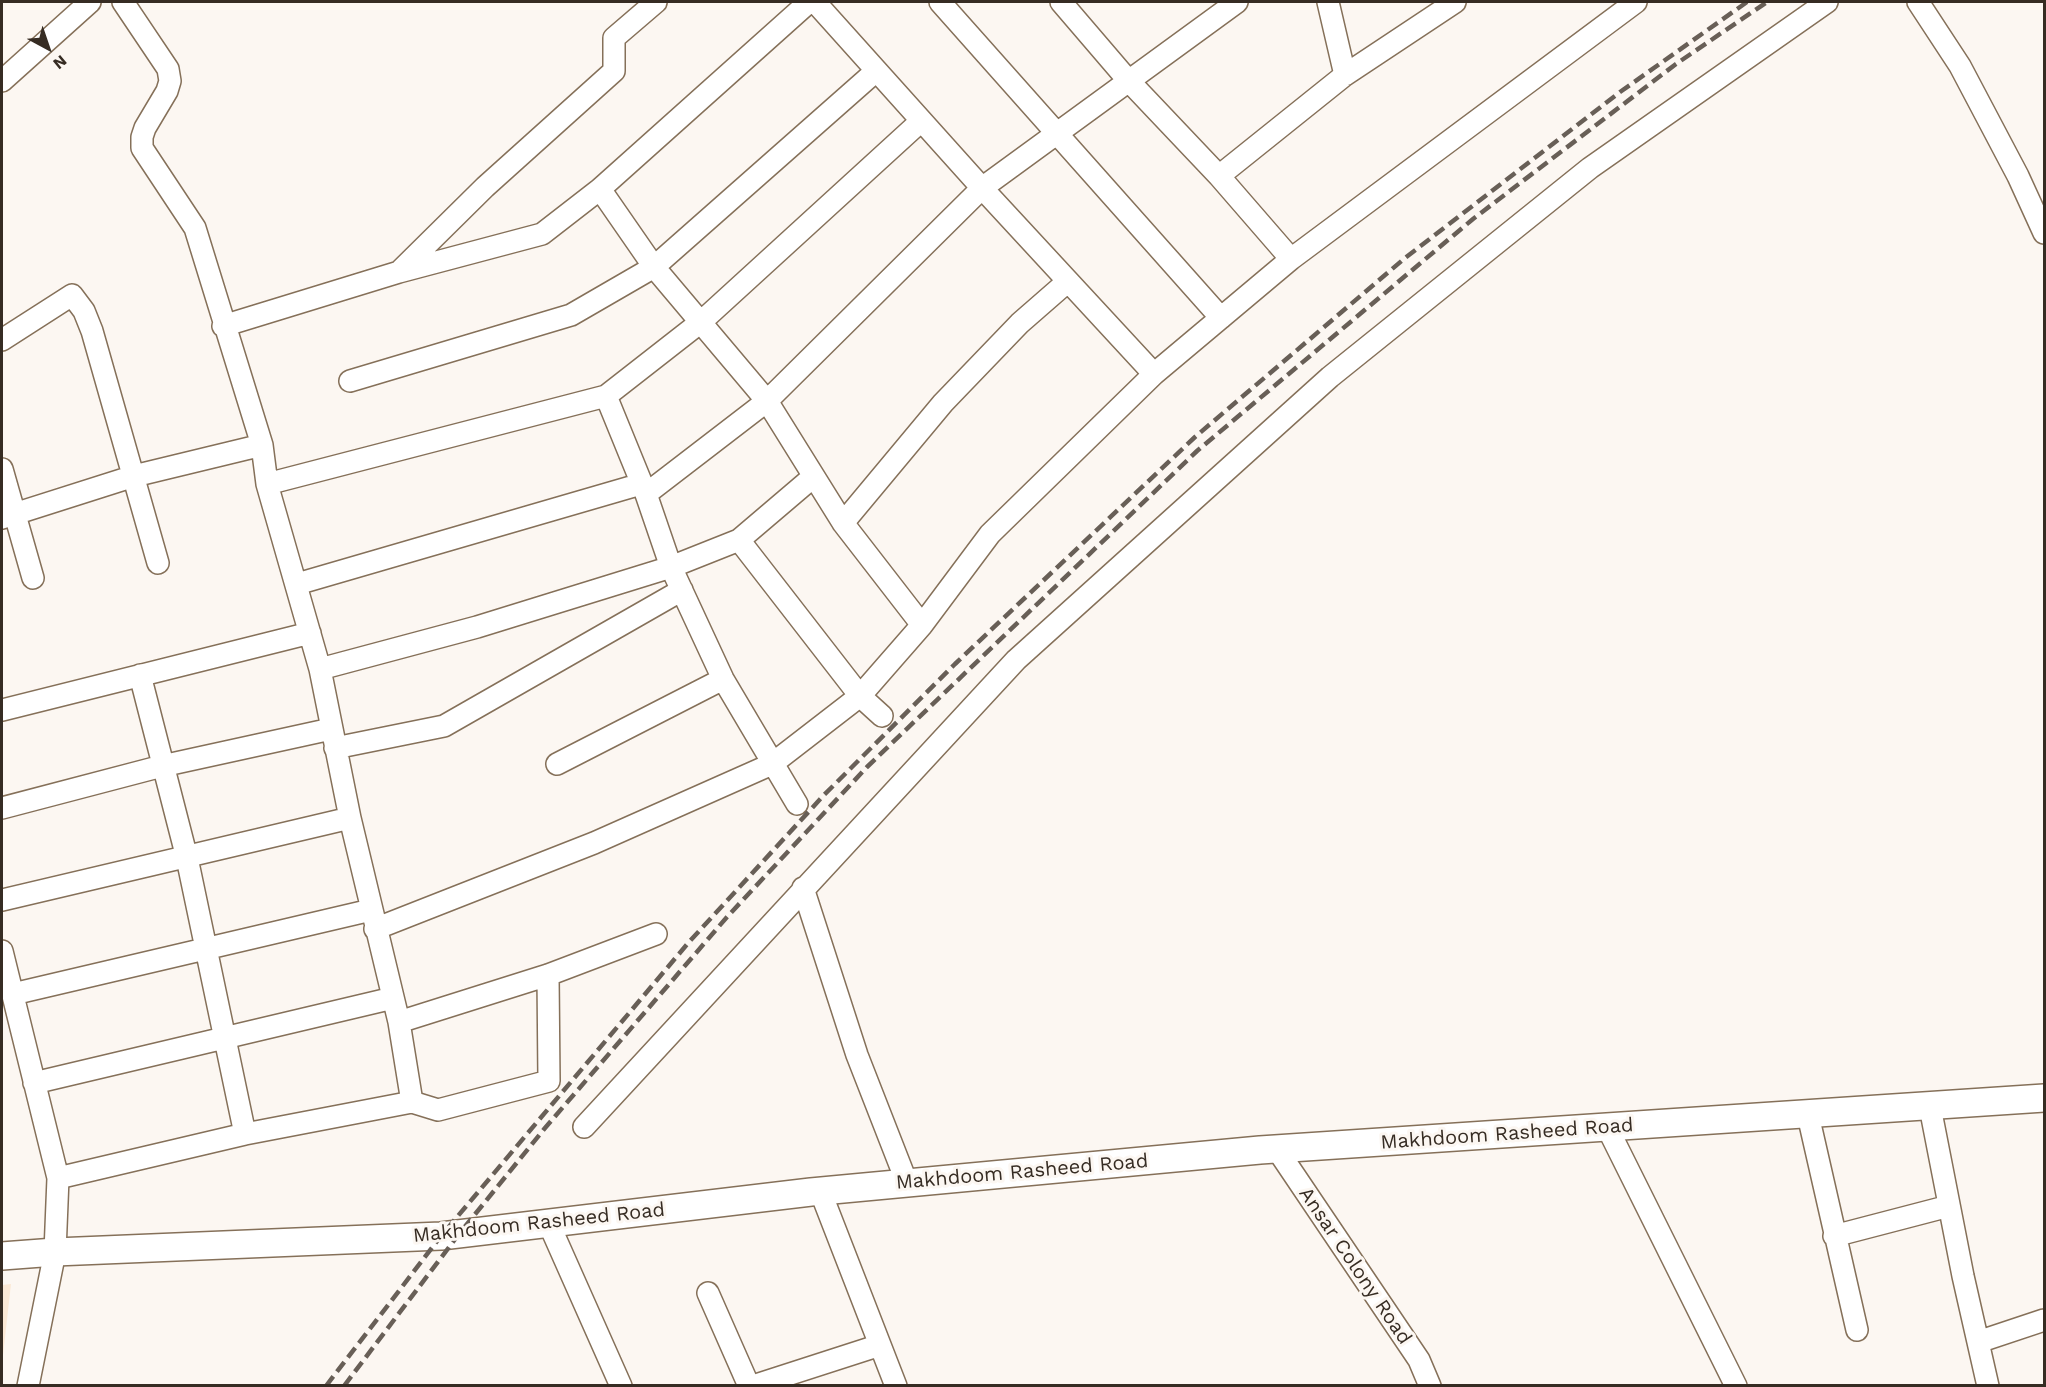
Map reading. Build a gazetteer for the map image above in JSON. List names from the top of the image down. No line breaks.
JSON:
{"streets":{"main road":["Makhdoom Rasheed Road"],"street":["Ansar Colony Road"]},"crossings":[["Makhdoom Rasheed Road","Ansar Colony Road"]],"north":"bottom right"}
